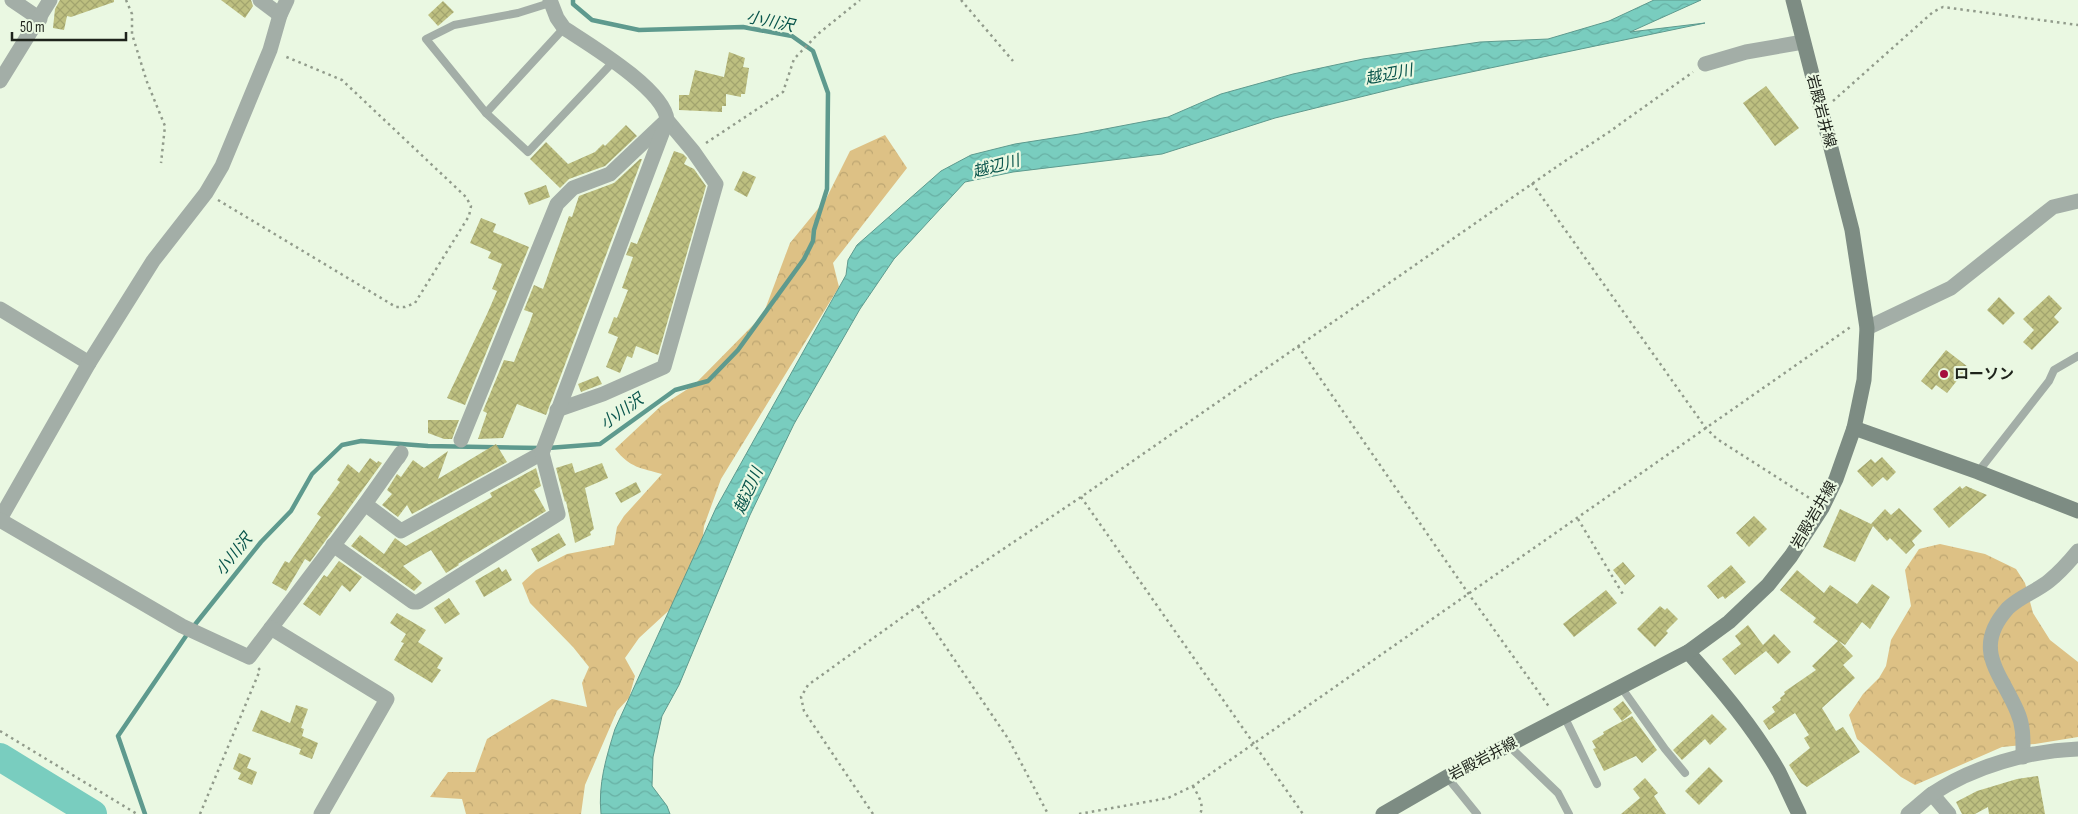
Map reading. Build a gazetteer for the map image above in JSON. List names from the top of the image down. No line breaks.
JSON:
{"streets":{"main road":["岩殿岩井線"]},"water":["小川沢","越辺川"],"places":["ローソン"],"scale_bar":"50 m"}
